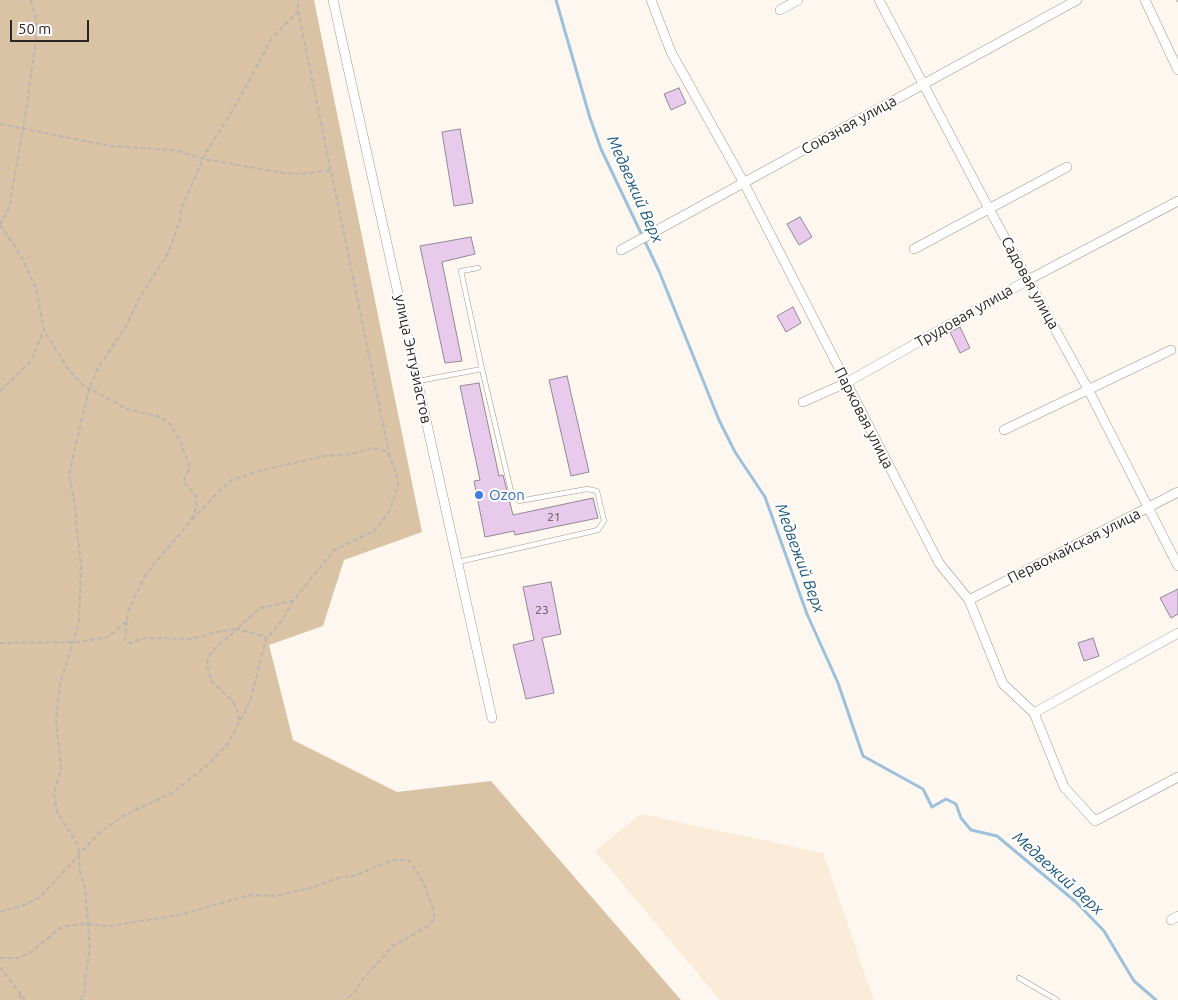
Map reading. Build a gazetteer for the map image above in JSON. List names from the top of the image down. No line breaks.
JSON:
{"streets":{"street":["Союзная улица","Садовая улица","Трудовая улица","улица Энтузиастов","Парковая улица","Первомайская улица"]},"crossings":[["Союзная улица","Садовая улица"],["Союзная улица","Парковая улица"],["Садовая улица","Трудовая улица"],["Садовая улица","Первомайская улица"],["Трудовая улица","Парковая улица"],["Парковая улица","Первомайская улица"]],"water":["Медвежий Верх"],"places":["Ozon"],"house_numbers":["21","23"],"scale_bar":"50 m"}
